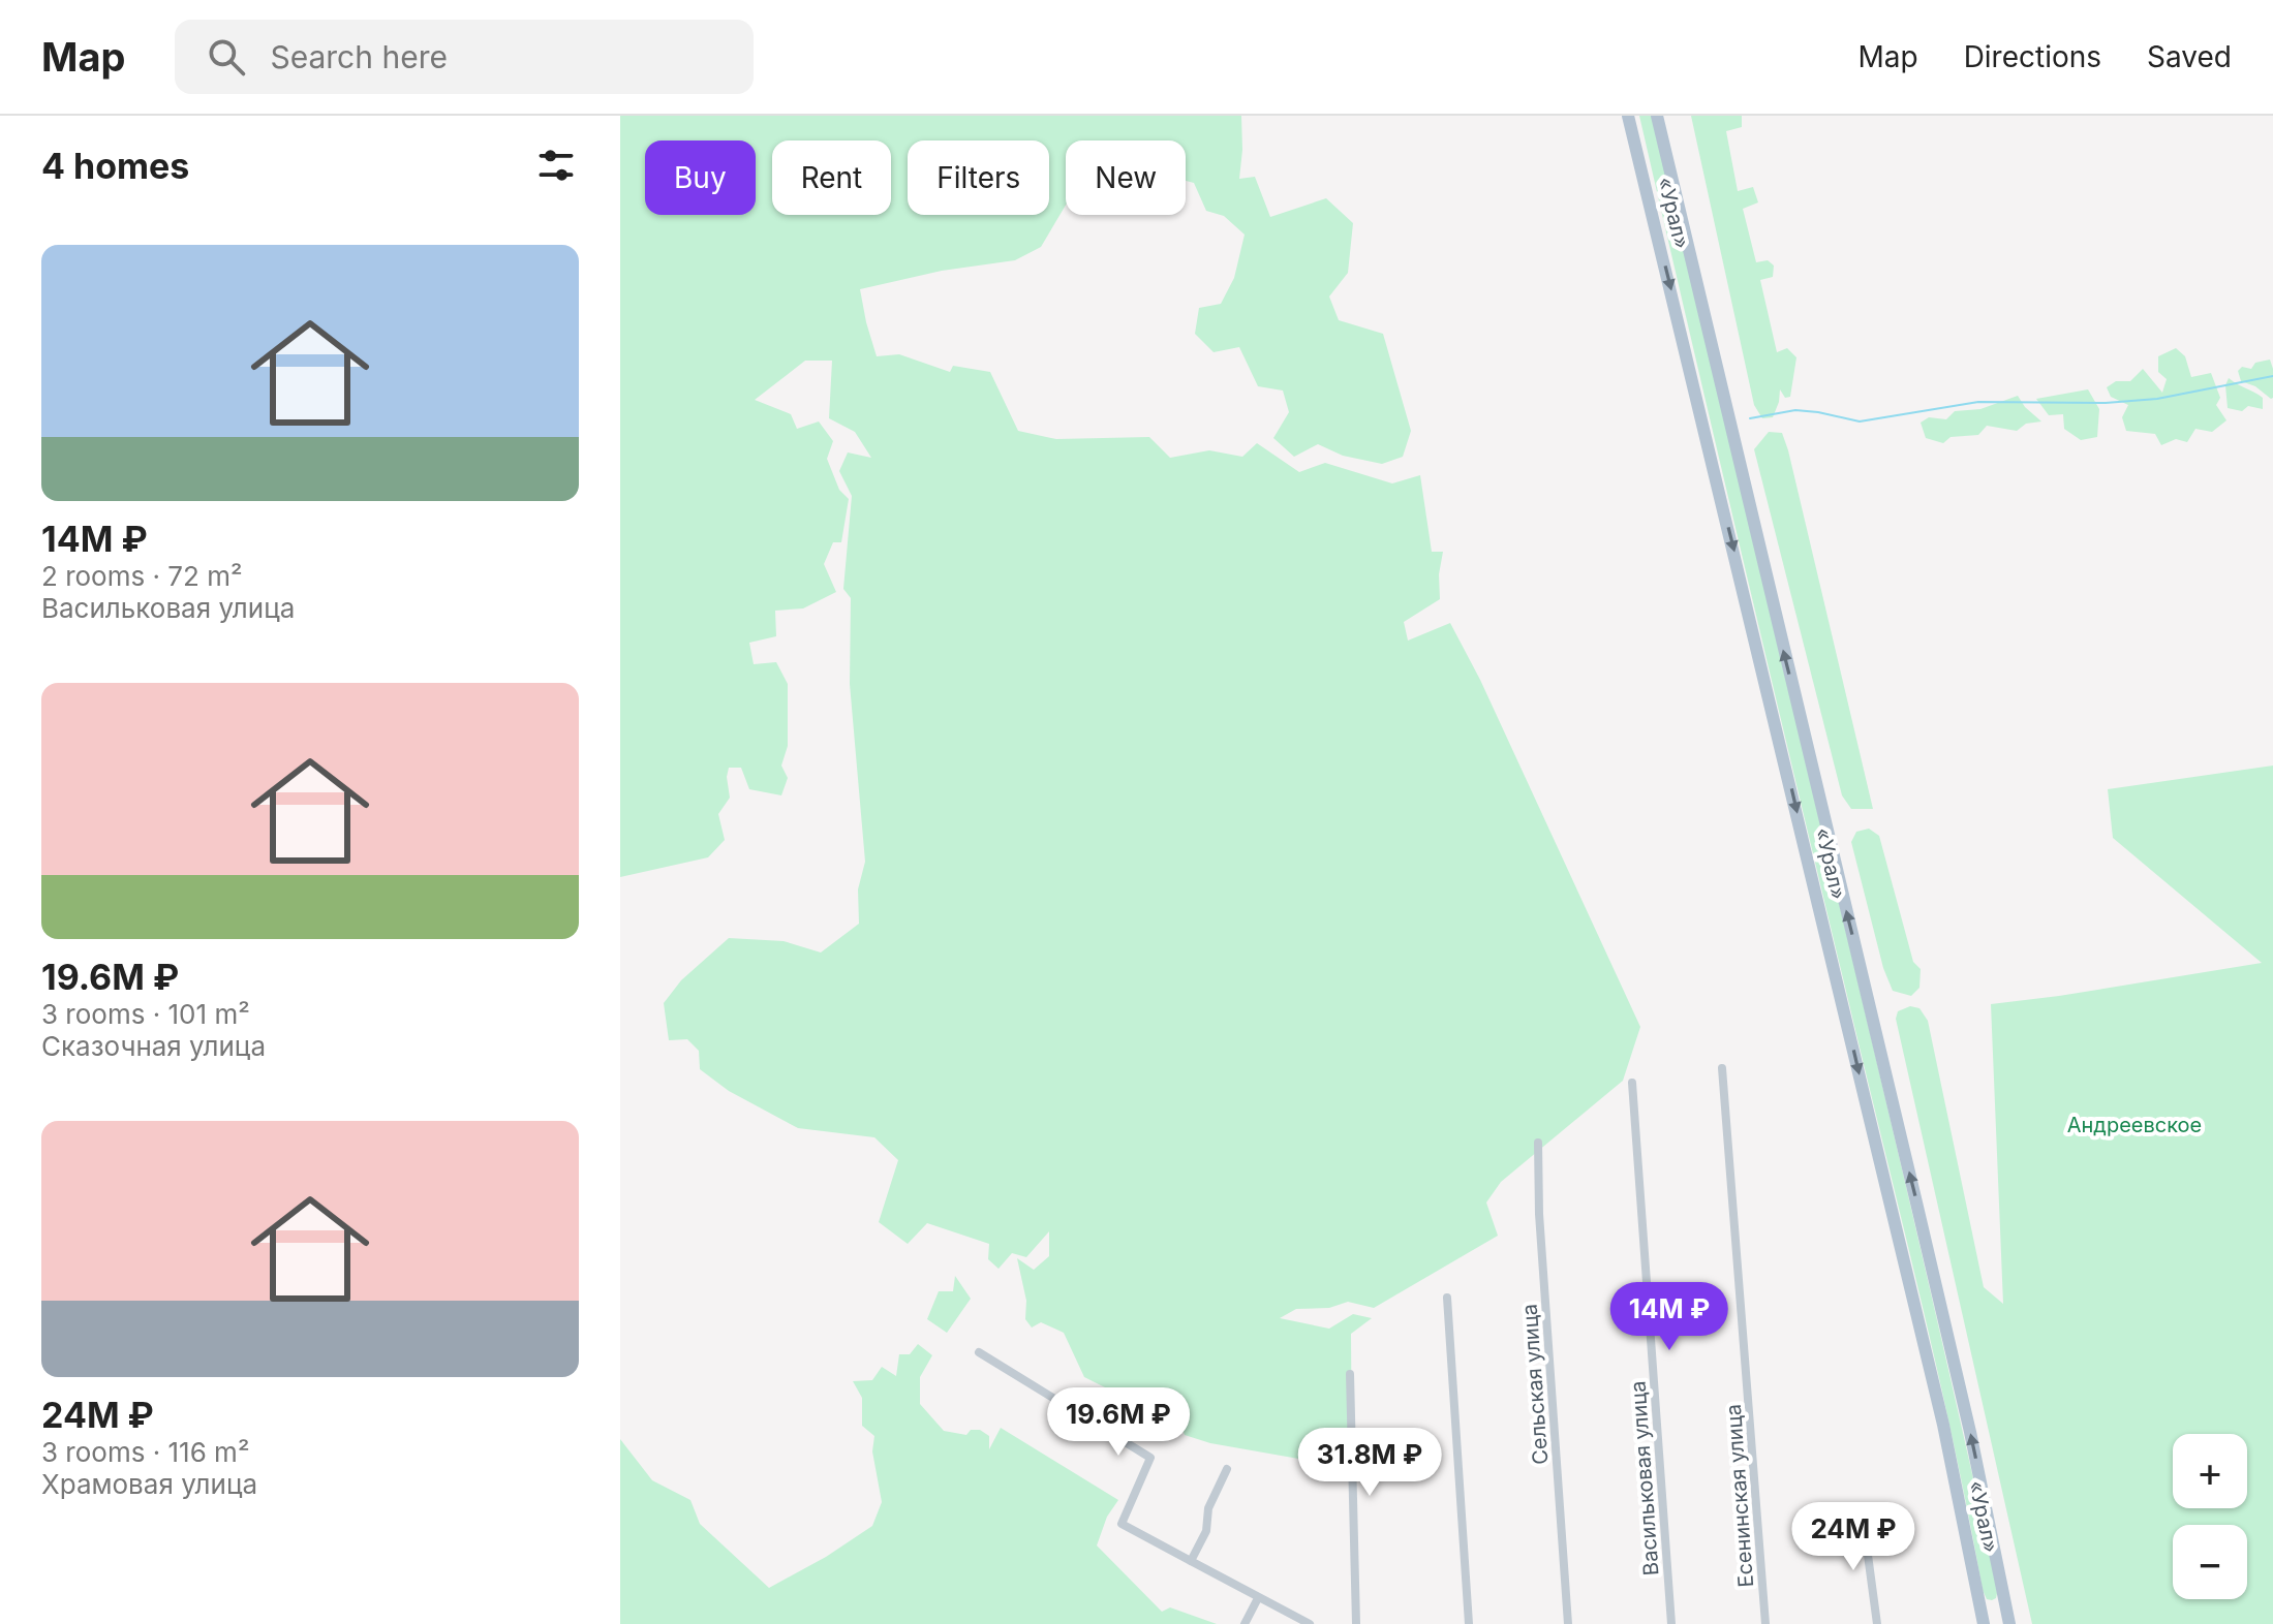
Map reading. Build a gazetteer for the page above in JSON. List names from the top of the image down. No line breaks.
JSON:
{"streets":{"main road":["«Урал»"],"street":["Сельская улица","Васильковая улица","Есенинская улица"]},"parks":["Андреевское"],"page":{"header":"Map","search":"Search here","nav":["Map","Directions","Saved"],"heading":"4 homes","chip":["Buy","Rent","Filters","New"],"list":[{"name":"14M ₽","note":"2 rooms · 72 m² · Васильковая улица"},{"name":"19.6M ₽","note":"3 rooms · 101 m² · Сказочная улица"},{"name":"24M ₽","note":"3 rooms · 116 m² · Храмовая улица"}],"price":["14M ₽","19.6M ₽","31.8M ₽","24M ₽"],"map_buttons":["+","−"]}}
